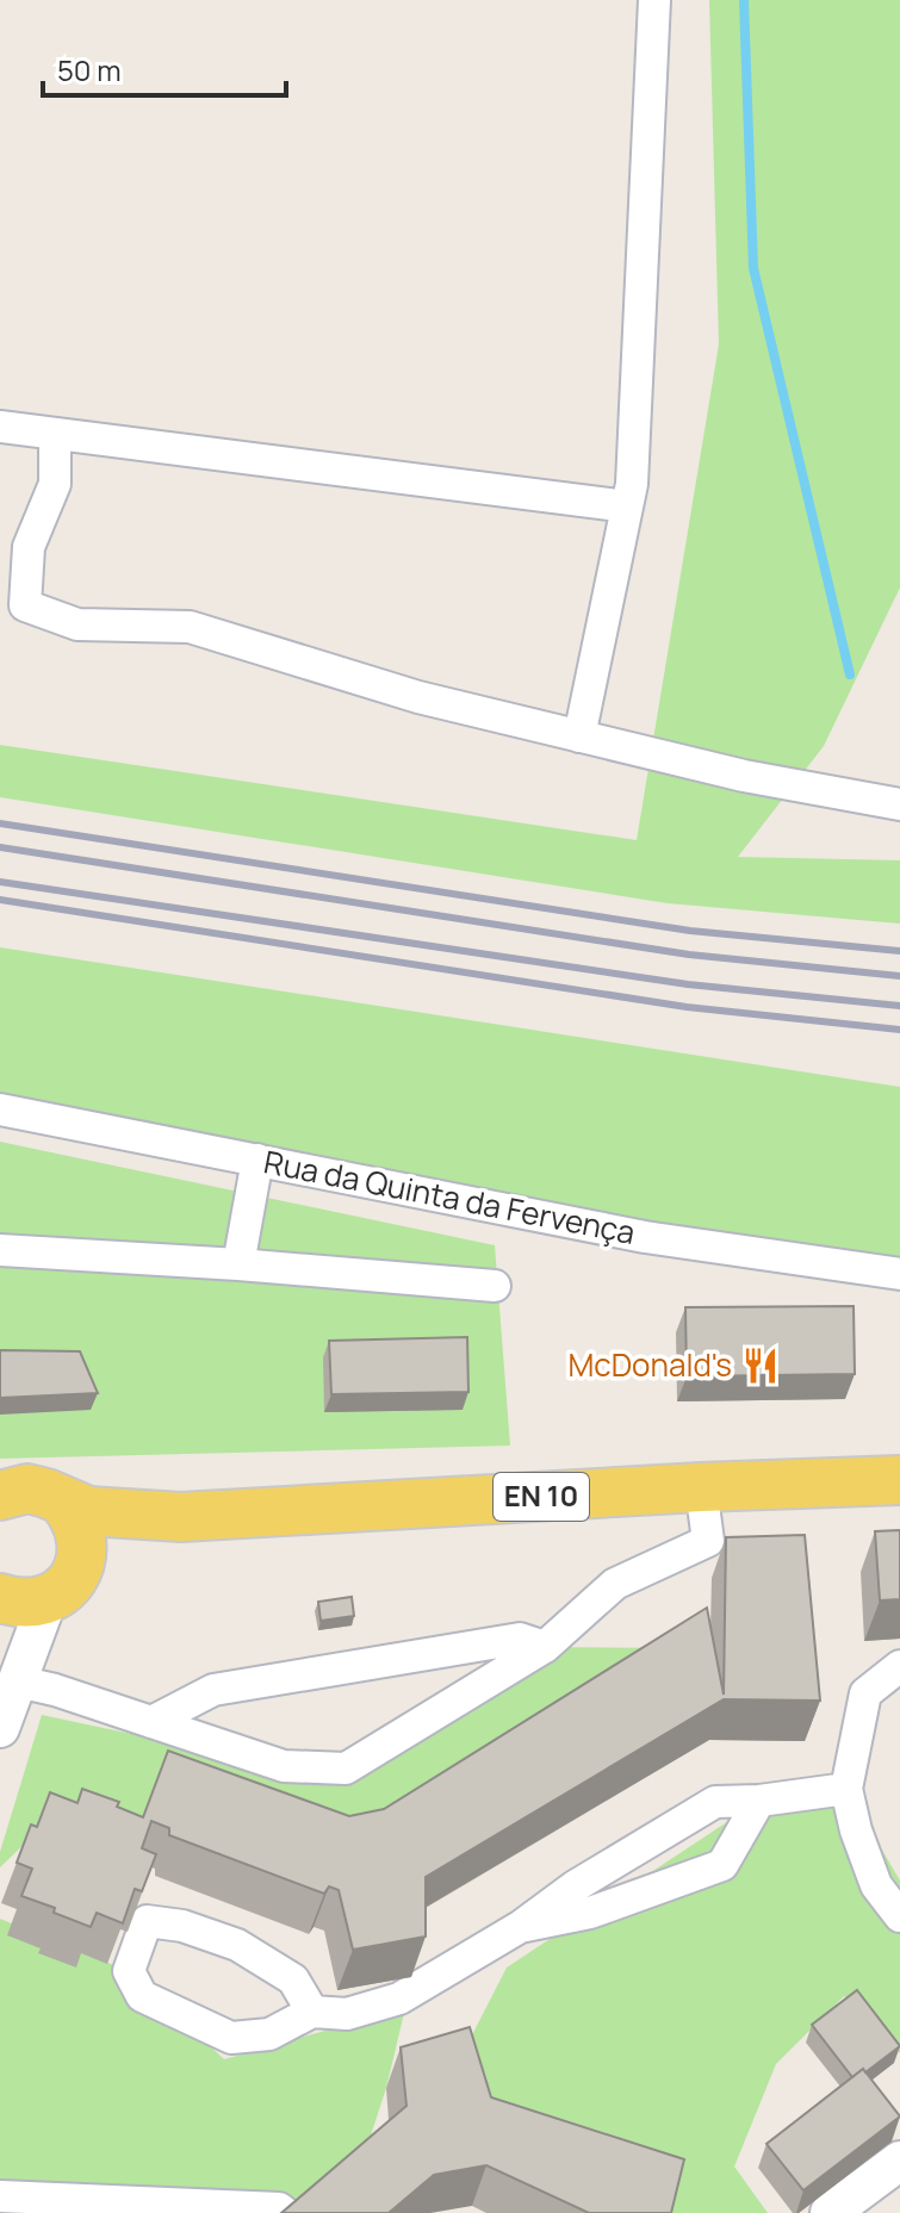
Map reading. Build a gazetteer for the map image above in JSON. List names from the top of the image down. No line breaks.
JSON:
{"streets":{"main road":["EN 10"],"street":["Rua da Quinta da Fervença"]},"places":{"restaurant":["McDonald's"]},"scale_bar":"50 m"}
